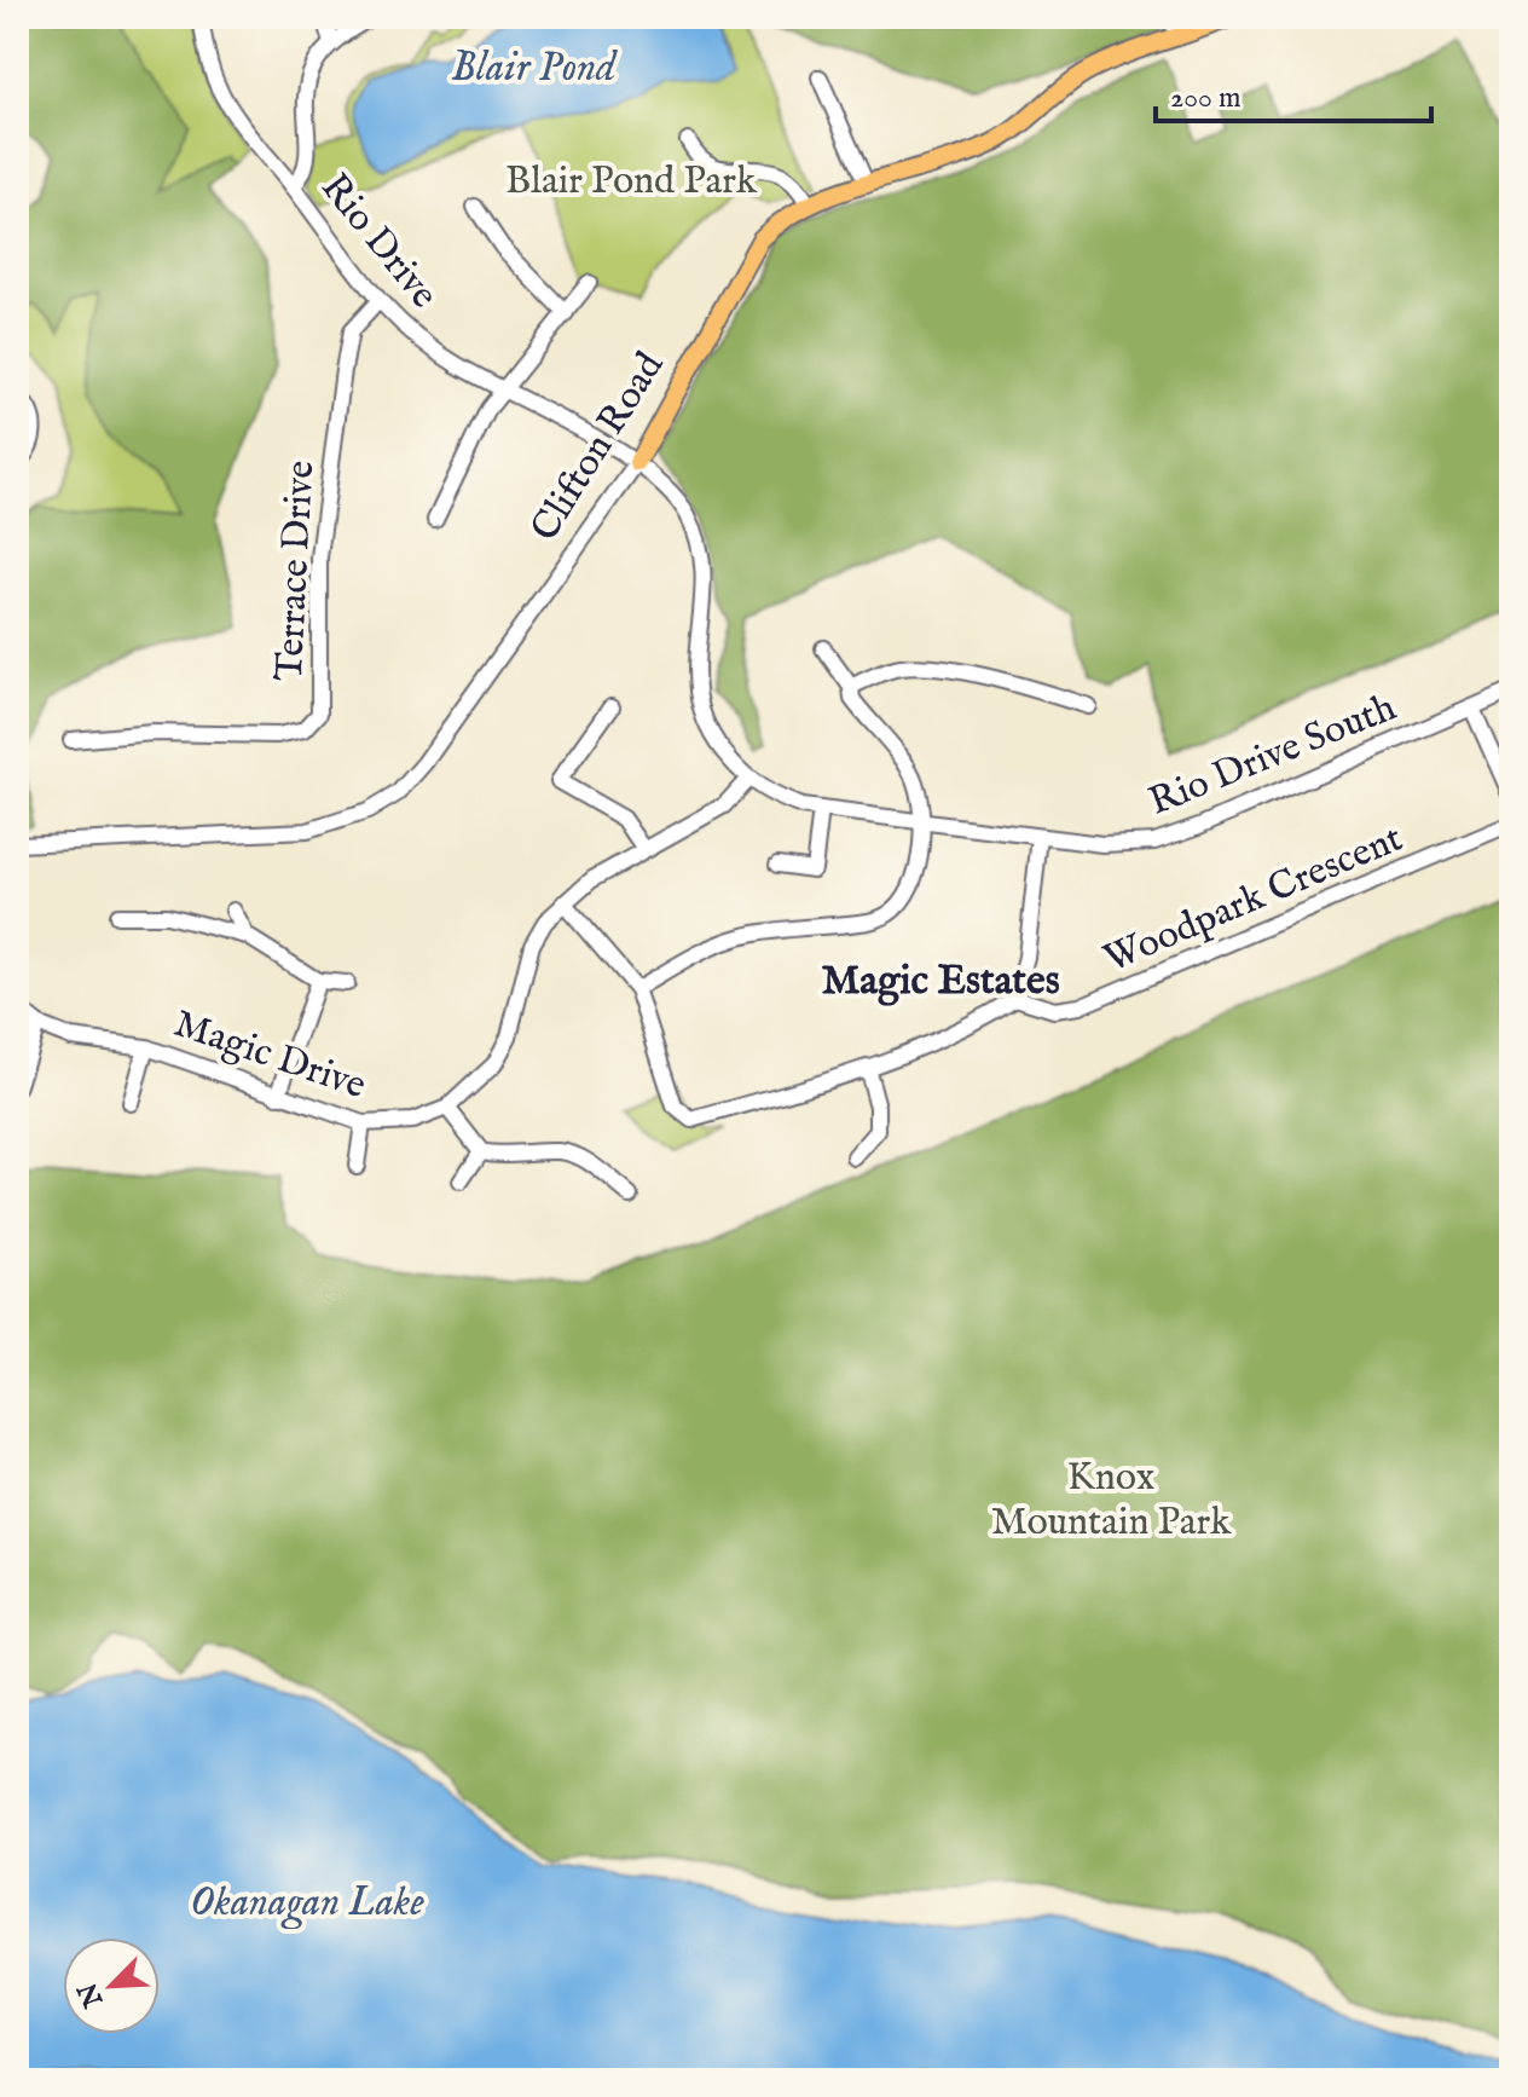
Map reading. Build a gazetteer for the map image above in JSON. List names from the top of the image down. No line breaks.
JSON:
{"streets":{"main road":["Clifton Road"],"street":["Rio Drive","Terrace Drive","Rio Drive South","Woodpark Crescent","Magic Drive"]},"crossings":[["Rio Drive","Clifton Road"],["Rio Drive","Terrace Drive"],["Rio Drive","Rio Drive South"],["Clifton Road","Rio Drive South"],["Rio Drive South","Magic Drive"]],"districts":["Magic Estates"],"water":["Blair Pond","Okanagan Lake"],"parks":["Blair Pond Park","Knox Mountain Park"],"scale_bar":"200 m","north":"bottom left"}
